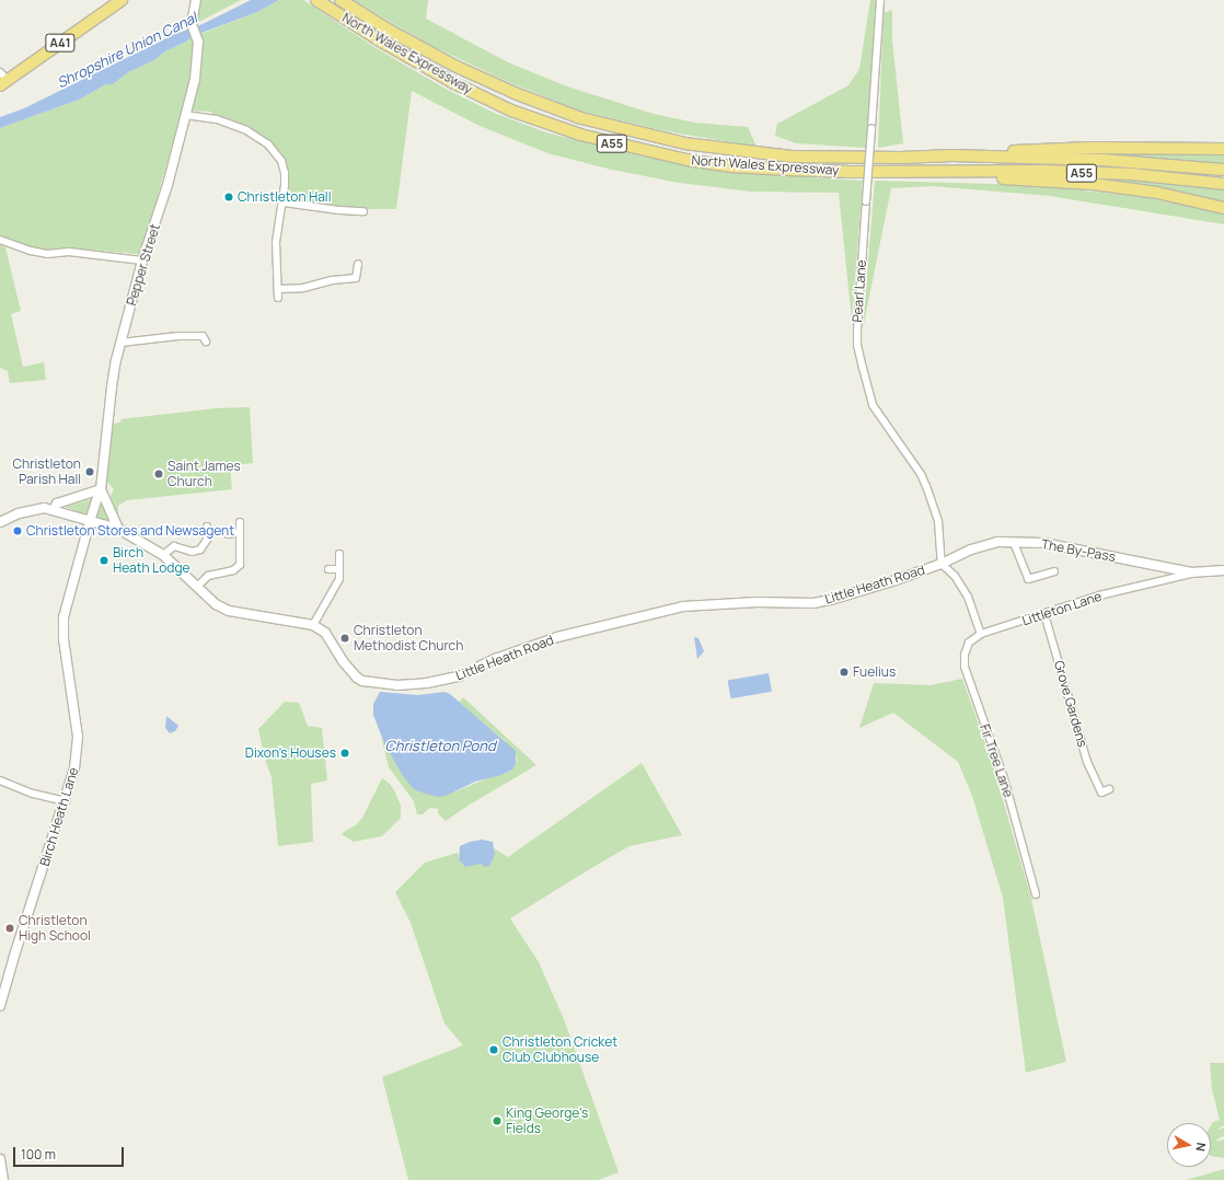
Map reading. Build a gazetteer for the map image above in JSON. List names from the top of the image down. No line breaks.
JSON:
{"streets":{"highway":["A41","North Wales Expressway","A55"],"street":["Pepper Street","Pearl Lane","The By-Pass","Little Heath Road","Littleton Lane","Grove Gardens","Fir Tree Lane","Birch Heath Lane"]},"crossings":[["Pepper Street","Birch Heath Lane"],["Pearl Lane","The By-Pass"],["Pearl Lane","Little Heath Road"],["The By-Pass","Little Heath Road"],["The By-Pass","Littleton Lane"],["Littleton Lane","Grove Gardens"],["Littleton Lane","Fir Tree Lane"]],"water":["Shropshire Union Canal","Christleton Pond"],"places":["Christleton Hall","Christleton Parish Hall","Saint James Church","Christleton Stores and Newsagent","Birch Heath Lodge","Christleton Methodist Church","Fuelius","Dixon's Houses","Christleton High School","Christleton Cricket Club Clubhouse","King George's Fields"],"scale_bar":"100 m","north":"right"}
